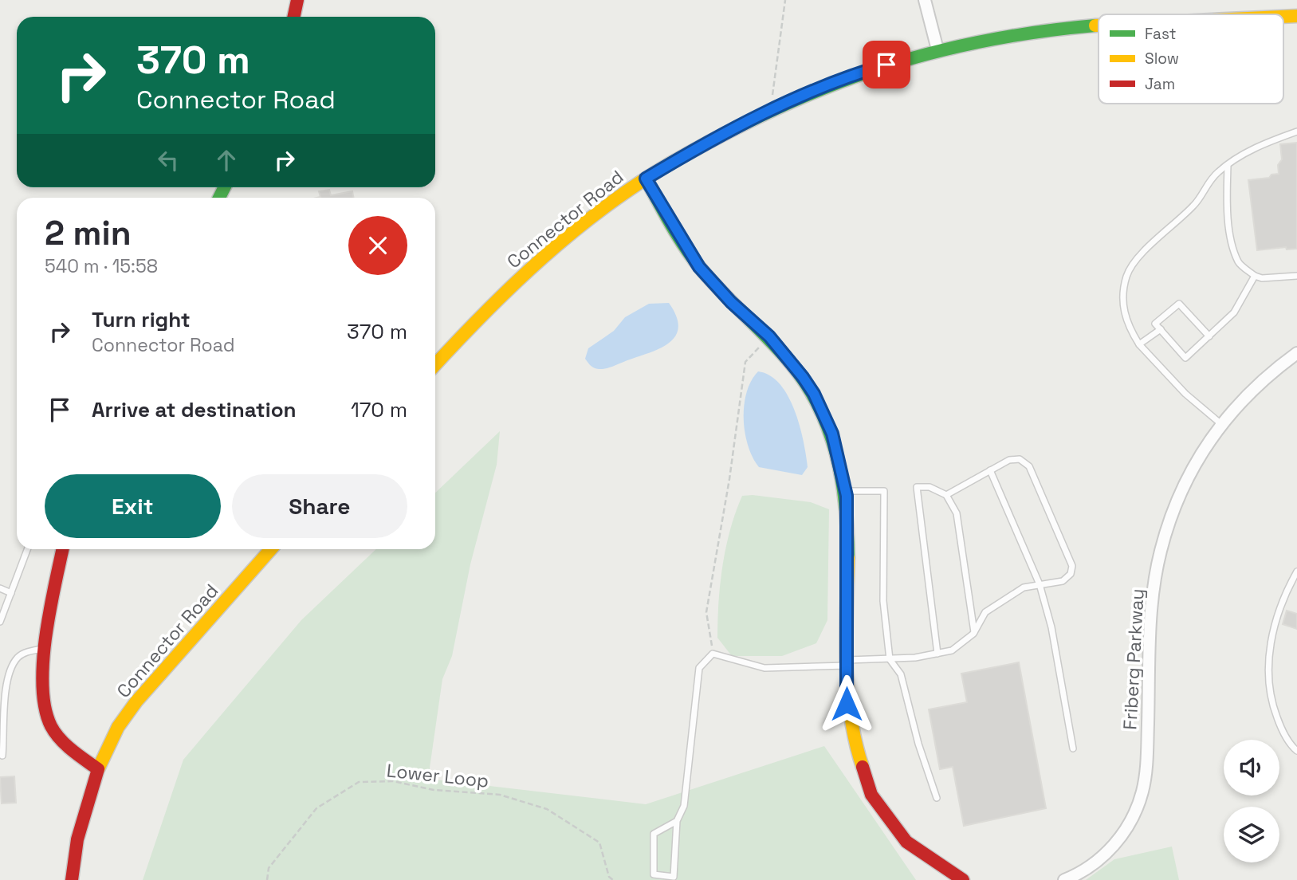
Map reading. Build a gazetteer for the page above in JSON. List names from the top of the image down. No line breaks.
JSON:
{"streets":{"street":["Connector Road","Friberg Parkway"],"path":["Lower Loop"]},"legend":["Fast","Slow","Jam"],"page":{"turn":["370 m","Connector Road"],"heading":["2 min","540 m · 15:58"],"list":[{"name":"Turn right","note":"Connector Road","value":"370 m"},{"name":"Arrive at destination","value":"170 m"}],"buttons":["Exit","Share"]}}
